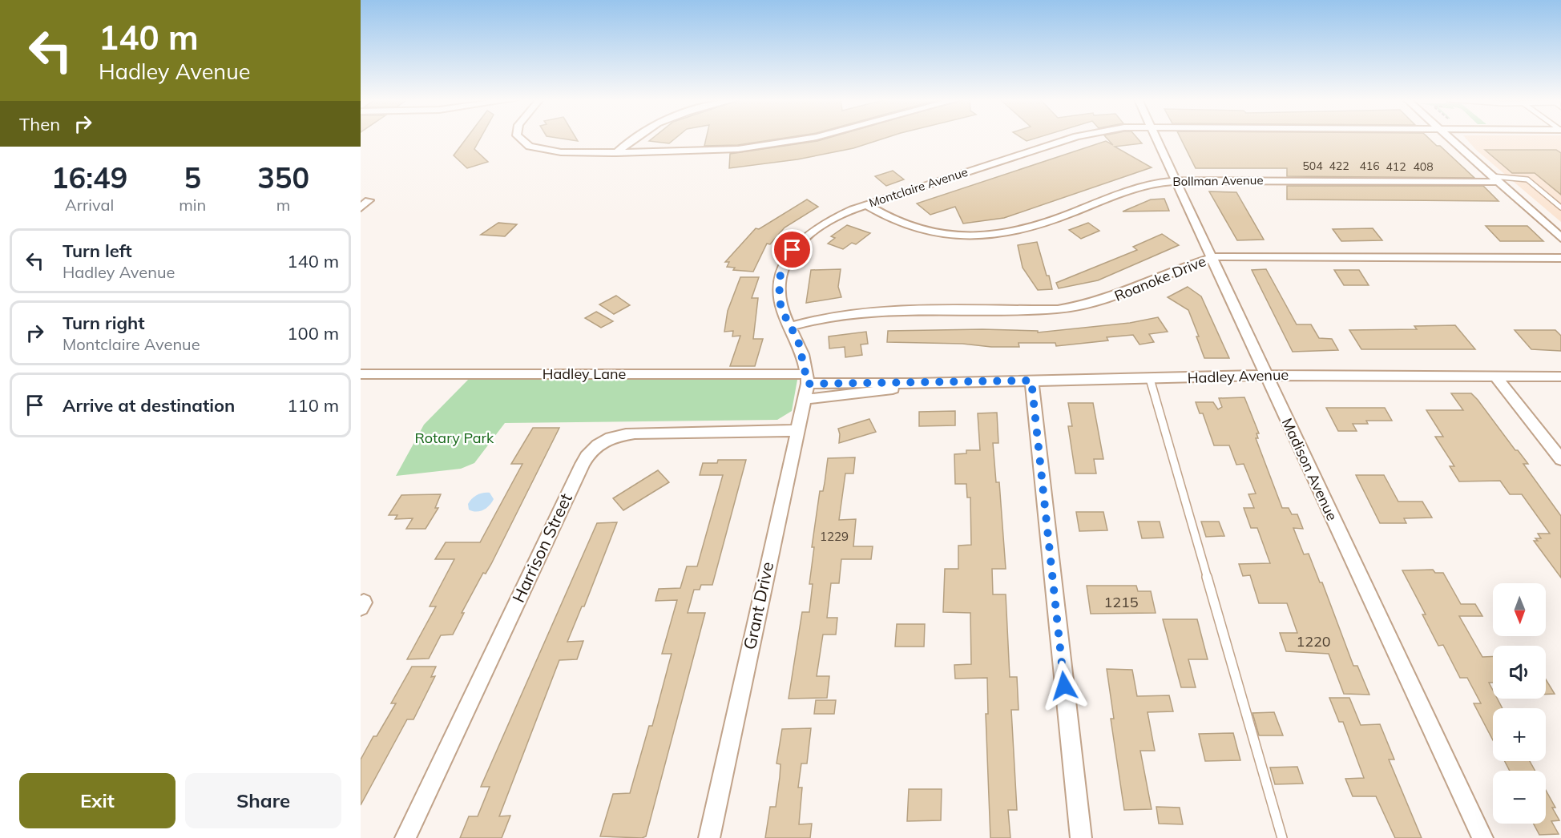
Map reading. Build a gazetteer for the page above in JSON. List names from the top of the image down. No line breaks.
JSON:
{"streets":{"street":["Bollman Avenue","Montclaire Avenue","Roanoke Drive","Hadley Lane","Hadley Avenue","Madison Avenue","Harrison Street","Grant Drive"]},"crossings":[["Bollman Avenue","Montclaire Avenue"],["Bollman Avenue","Madison Avenue"],["Montclaire Avenue","Roanoke Drive"],["Montclaire Avenue","Hadley Lane"],["Montclaire Avenue","Hadley Avenue"],["Montclaire Avenue","Grant Drive"],["Roanoke Drive","Madison Avenue"],["Hadley Lane","Hadley Avenue"],["Hadley Lane","Grant Drive"],["Hadley Avenue","Madison Avenue"],["Hadley Avenue","Grant Drive"],["Harrison Street","Grant Drive"]],"parks":["Rotary Park"],"house_numbers":["504","422","416","412","408","1229","1215","1220"],"north":"bottom","page":{"turn":["140 m","Hadley Avenue"],"then":"Then","eta":["16:49","Arrival","5","min","350","m"],"list":[{"name":"Turn left","note":"Hadley Avenue","value":"140 m"},{"name":"Turn right","note":"Montclaire Avenue","value":"100 m"},{"name":"Arrive at destination","value":"110 m"}],"map_buttons":["+","−"],"buttons":["Exit","Share"]}}
